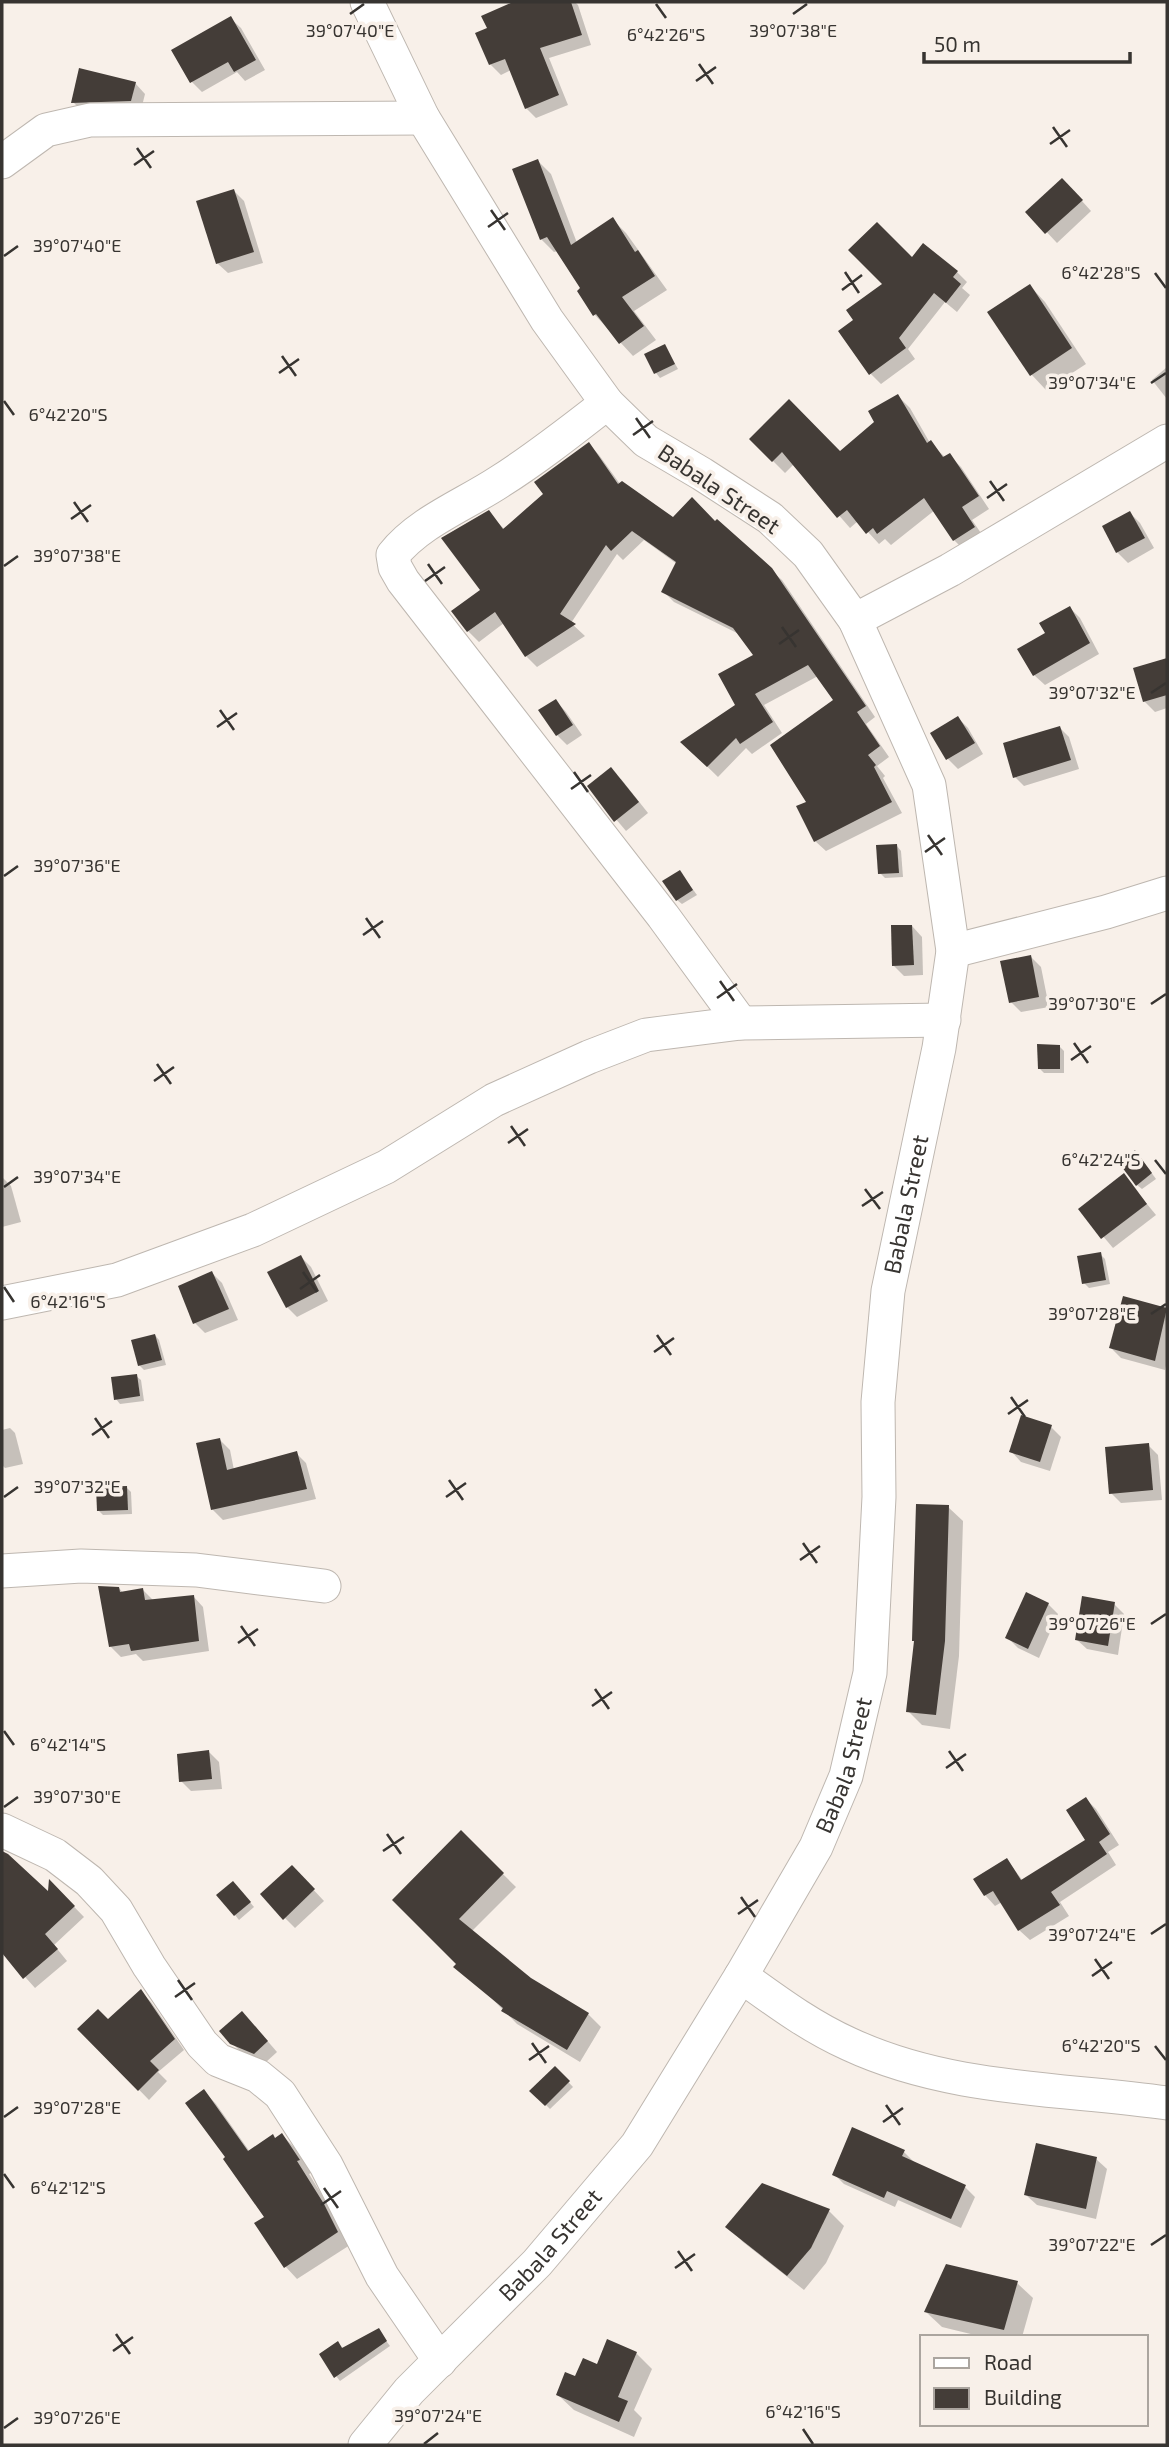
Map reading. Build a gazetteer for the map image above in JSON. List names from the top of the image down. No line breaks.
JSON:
{"streets":{"street":["Babala Street"]},"legend":["Road","Building"],"scale_bar":"50 m","coordinates":["39°07'40\"E","39°07'38\"E","6°42'26\"S","6°42'28\"S","39°07'34\"E","6°42'20\"S","39°07'32\"E","39°07'36\"E","39°07'30\"E","6°42'24\"S","6°42'16\"S","39°07'28\"E","39°07'26\"E","6°42'14\"S","39°07'24\"E","6°42'12\"S","39°07'22\"E"]}
